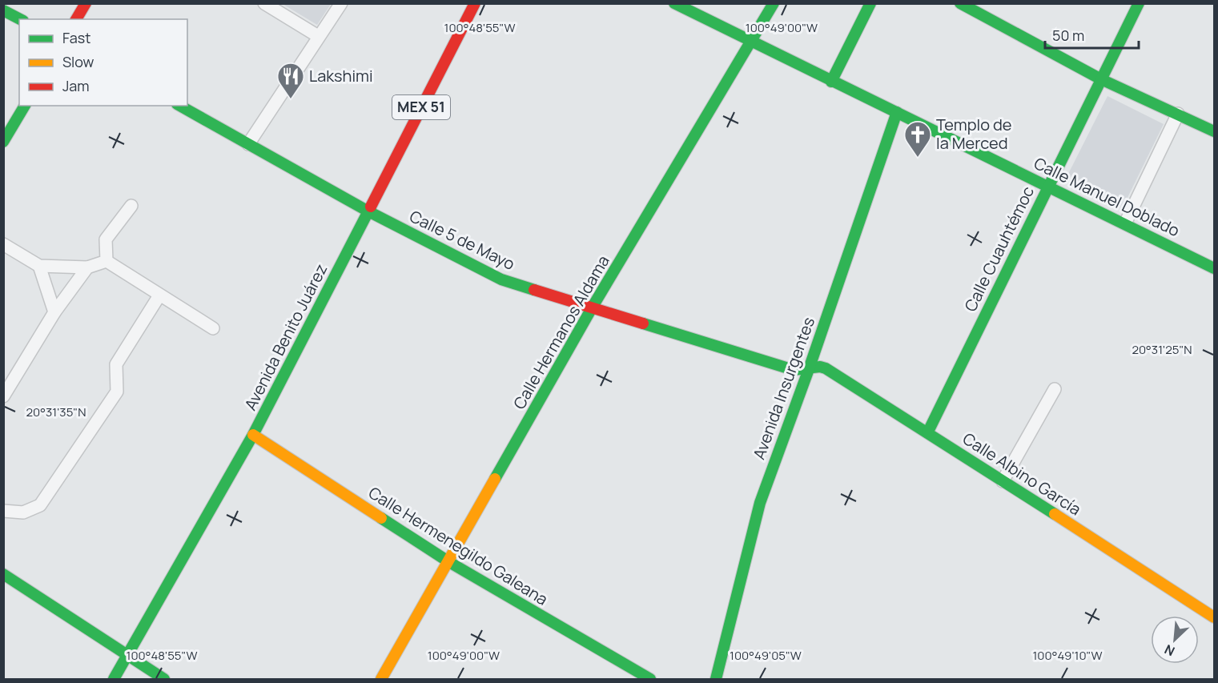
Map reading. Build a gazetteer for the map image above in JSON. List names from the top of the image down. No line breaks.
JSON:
{"streets":{"main road":["MEX 51","Calle Manuel Doblado","Calle 5 de Mayo","Calle Cuauhtémoc","Calle Hermanos Aldama","Avenida Benito Juárez","Avenida Insurgentes","Calle Albino García","Calle Hermenegildo Galeana"]},"crossings":[["Calle Manuel Doblado","Calle Cuauhtémoc"],["Calle Manuel Doblado","Calle Hermanos Aldama"],["Calle Manuel Doblado","Avenida Insurgentes"],["Calle 5 de Mayo","Calle Hermanos Aldama"],["Calle 5 de Mayo","Avenida Benito Juárez"],["Calle 5 de Mayo","Avenida Insurgentes"],["Calle 5 de Mayo","Calle Albino García"],["Calle Cuauhtémoc","Calle Albino García"],["Calle Hermanos Aldama","Calle Hermenegildo Galeana"],["Avenida Benito Juárez","Calle Hermenegildo Galeana"],["Avenida Insurgentes","Calle Albino García"]],"places":{"restaurant":["Lakshimi"],"church":["Templo de la Merced"]},"legend":["Fast","Slow","Jam"],"scale_bar":"50 m","north":"bottom left","coordinates":["100°49'00\"W","100°48'55\"W","20°31'25\"N","20°31'35\"N","100°49'05\"W","100°49'10\"W"]}
